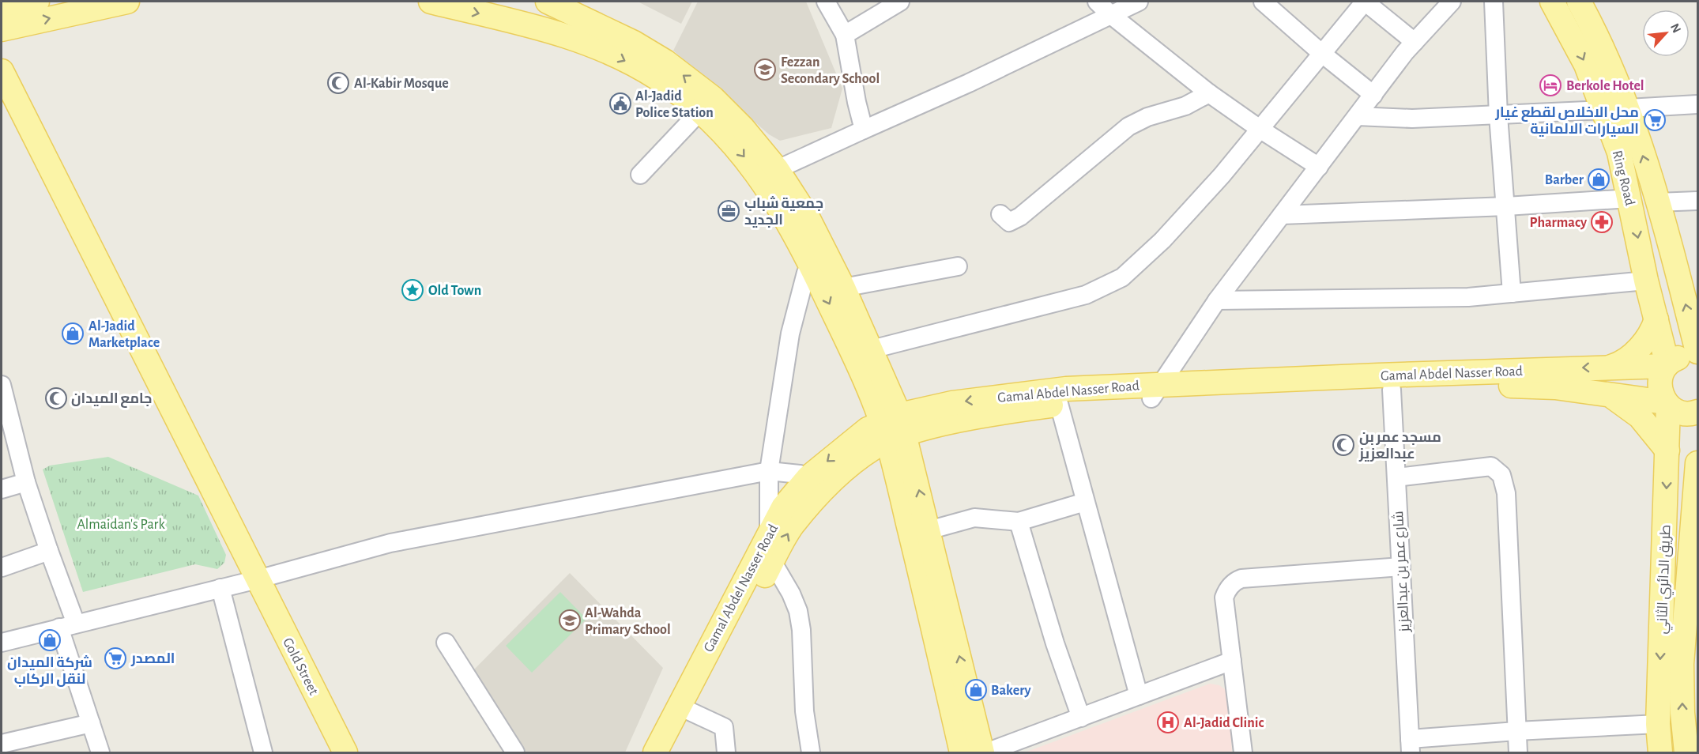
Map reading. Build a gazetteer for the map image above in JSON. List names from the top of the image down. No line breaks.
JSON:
{"streets":{"main road":["Ring Road","Gamal Abdel Nasser Road","طريق الدائري الثاني","Gold Street"],"street":["شارع عمر بن عبدالعزيز"]},"crossings":[["Ring Road","Gamal Abdel Nasser Road"],["Ring Road","طريق الدائري الثاني"],["Gamal Abdel Nasser Road","شارع عمر بن عبدالعزيز"],["Gamal Abdel Nasser Road","طريق الدائري الثاني"]],"parks":["Almaidan's Park"],"places":{"school or university":["Fezzan Secondary School","Al-Wahda Primary School"],"mosque":["Al-Kabir Mosque","جامع الميدان","مسجد عمر بن عبدالعزيز"],"hotel":["Berkole Hotel"],"public building":["Al-Jadid Police Station"],"supermarket":["محل الاخلاص لقطع غيار السيارات الالمانية","المصدر"],"shop":["Barber","Al-Jadid Marketplace","شركة الميدان لنقل الركاب","Bakery"],"office":["جمعية شباب الجديد"],"pharmacy":["Pharmacy"],"place":["Old Town"],"hospital":["Al-Jadid Clinic"]},"north":"top right"}
